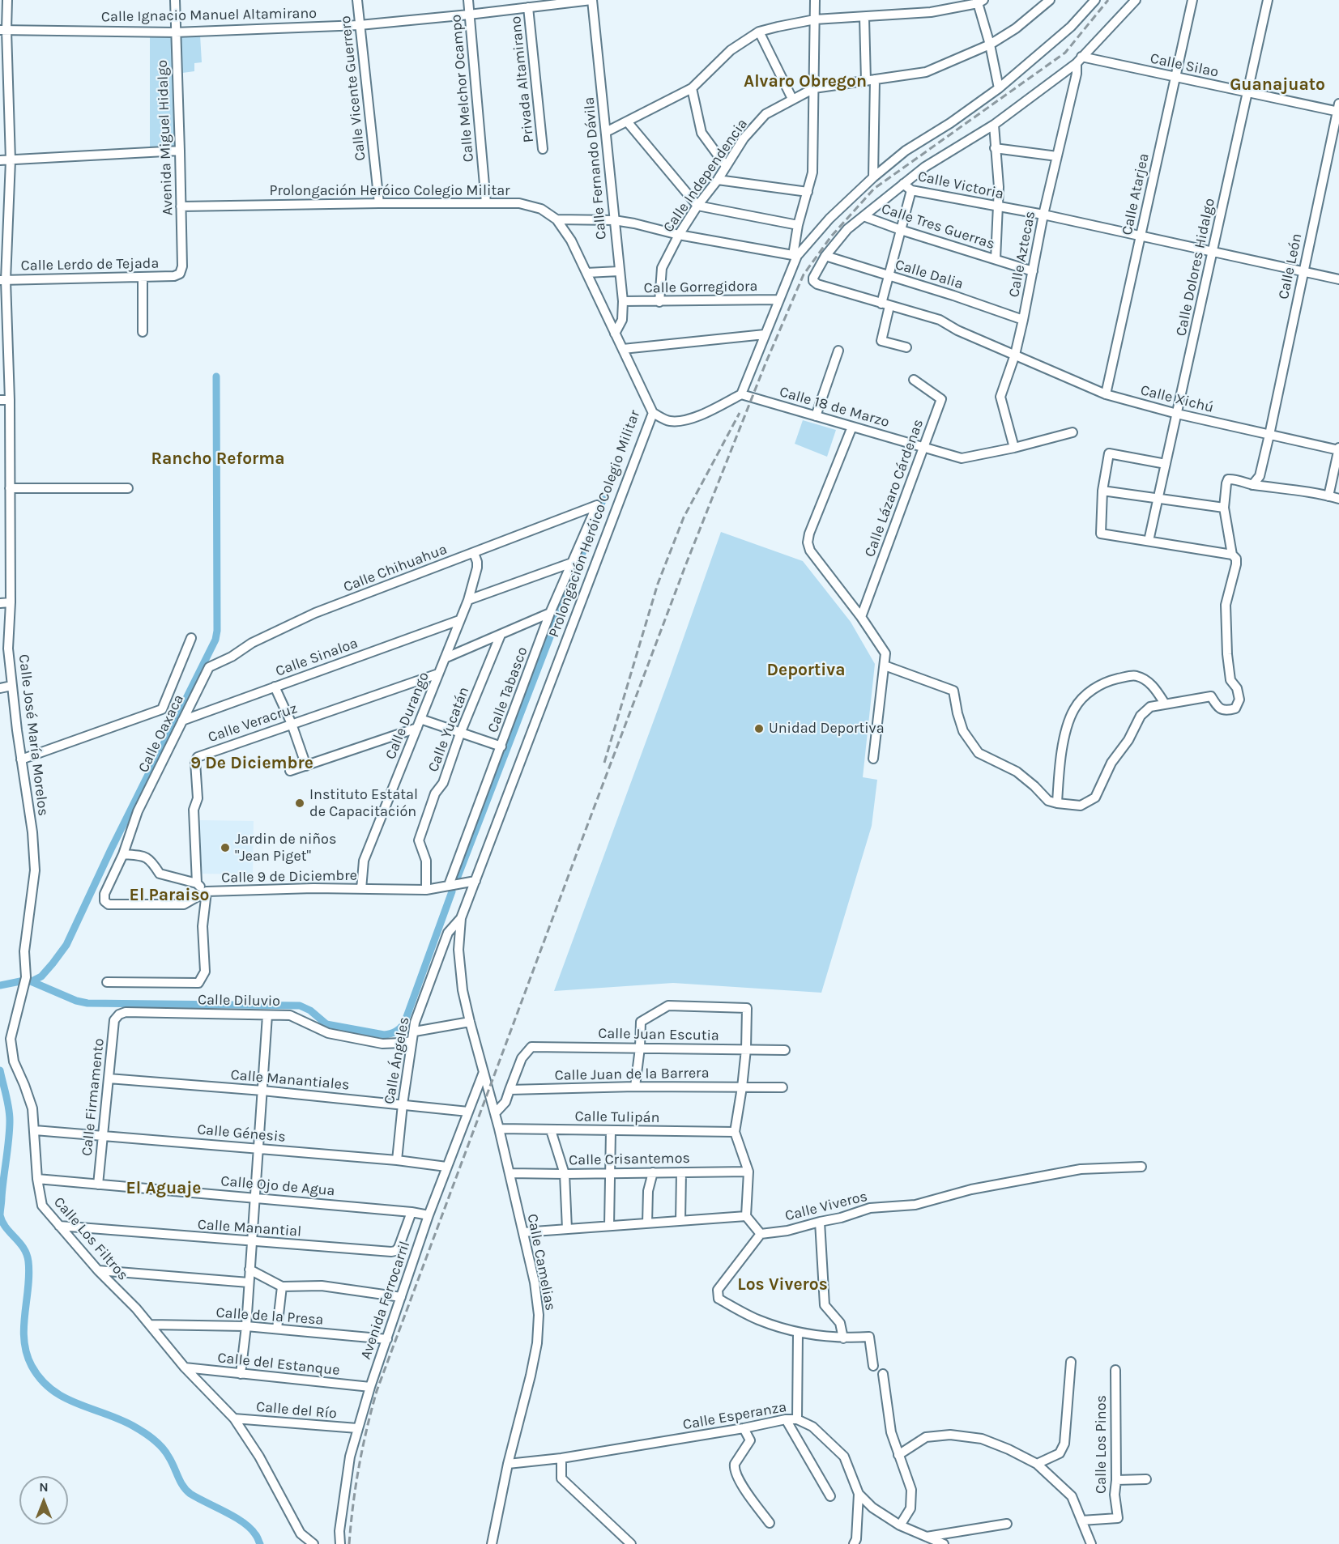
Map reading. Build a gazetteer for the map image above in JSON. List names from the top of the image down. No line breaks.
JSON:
{"streets":{"street":["Calle Ignacio Manuel Altamirano","Calle Silao","Privada Altamirano","Calle Vicente Guerrero","Calle Melchor Ocampo","Avenida Miguel Hidalgo","Calle Fernando Dávila","Calle Independencia","Calle Victoria","Prolongación Heróico Colegio Militar","Calle Atarjea","Calle Tres Guerras","Calle Aztecas","Calle Lerdo de Tejada","Calle León","Calle Dolores Hidalgo","Calle Dalia","Calle Gorregidora","Calle Xichú","Calle 18 de Marzo","Calle Lázaro Cárdenas","Calle Chihuahua","Calle Sinaloa","Calle Tabasco","Calle Durango","Calle Veracruz","Calle Yucatán","Calle Oaxaca","Calle José María Morelos","Calle 9 de Diciembre","Calle Diluvio","Calle Juan Escutia","Calle Ángeles","Calle Juan de la Barrera","Calle Manantiales","Calle Firmamento","Calle Tulipán","Calle Génesis","Calle Crisantemos","Calle Ojo de Agua","Calle Viveros","Calle Manantial","Calle Los Filtros","Calle Camelias","Avenida Ferrocarril","Calle de la Presa","Calle del Estanque","Calle del Río","Calle Esperanza","Calle Los Pinos"]},"crossings":[["Calle Ignacio Manuel Altamirano","Privada Altamirano"],["Calle Ignacio Manuel Altamirano","Calle Vicente Guerrero"],["Calle Ignacio Manuel Altamirano","Calle Melchor Ocampo"],["Calle Ignacio Manuel Altamirano","Avenida Miguel Hidalgo"],["Calle Ignacio Manuel Altamirano","Calle Fernando Dávila"],["Calle Ignacio Manuel Altamirano","Calle José María Morelos"],["Calle Silao","Calle Atarjea"],["Calle Silao","Calle Aztecas"],["Calle Silao","Calle León"],["Calle Silao","Calle Dolores Hidalgo"],["Calle Vicente Guerrero","Prolongación Heróico Colegio Militar"],["Calle Melchor Ocampo","Prolongación Heróico Colegio Militar"],["Avenida Miguel Hidalgo","Prolongación Heróico Colegio Militar"],["Avenida Miguel Hidalgo","Calle Lerdo de Tejada"],["Calle Fernando Dávila","Prolongación Heróico Colegio Militar"],["Calle Fernando Dávila","Calle Gorregidora"],["Calle Independencia","Calle Gorregidora"],["Calle Victoria","Calle Atarjea"],["Calle Victoria","Calle Aztecas"],["Calle Victoria","Calle León"],["Calle Victoria","Calle Dolores Hidalgo"],["Prolongación Heróico Colegio Militar","Calle Ángeles"],["Prolongación Heróico Colegio Militar","Calle Camelias"],["Prolongación Heróico Colegio Militar","Avenida Ferrocarril"],["Calle Atarjea","Calle Xichú"],["Calle Tres Guerras","Calle Aztecas"],["Calle Aztecas","Calle Dalia"],["Calle Aztecas","Calle Xichú"],["Calle Aztecas","Calle 18 de Marzo"],["Calle Lerdo de Tejada","Calle José María Morelos"],["Calle León","Calle Xichú"],["Calle Dolores Hidalgo","Calle Xichú"],["Calle Dalia","Calle Xichú"],["Calle 18 de Marzo","Calle Lázaro Cárdenas"],["Calle Chihuahua","Calle Tabasco"],["Calle Chihuahua","Calle Durango"],["Calle Chihuahua","Calle Oaxaca"],["Calle Sinaloa","Calle Durango"],["Calle Sinaloa","Calle Oaxaca"],["Calle Tabasco","Calle 9 de Diciembre"],["Calle Durango","Calle Veracruz"],["Calle Durango","Calle 9 de Diciembre"],["Calle Yucatán","Calle 9 de Diciembre"],["Calle Oaxaca","Calle 9 de Diciembre"],["Calle José María Morelos","Calle Los Filtros"],["Calle Diluvio","Calle Ángeles"],["Calle Diluvio","Calle Firmamento"],["Calle Juan Escutia","Calle Juan de la Barrera"],["Calle Ángeles","Calle Manantiales"],["Calle Ángeles","Calle Génesis"],["Calle Manantiales","Calle Firmamento"],["Calle Manantiales","Avenida Ferrocarril"],["Calle Firmamento","Calle Génesis"],["Calle Firmamento","Calle Ojo de Agua"],["Calle Tulipán","Calle Camelias"],["Calle Génesis","Calle Los Filtros"],["Calle Génesis","Avenida Ferrocarril"],["Calle Crisantemos","Calle Camelias"],["Calle Ojo de Agua","Calle Manantial"],["Calle Ojo de Agua","Calle Los Filtros"],["Calle Ojo de Agua","Avenida Ferrocarril"],["Calle Manantial","Calle Los Filtros"],["Calle Los Filtros","Calle de la Presa"],["Calle Los Filtros","Calle del Estanque"],["Calle Los Filtros","Calle del Río"],["Calle Camelias","Calle Esperanza"],["Avenida Ferrocarril","Calle de la Presa"],["Avenida Ferrocarril","Calle del Estanque"],["Avenida Ferrocarril","Calle del Río"]],"districts":["Alvaro Obregon","Guanajuato","Rancho Reforma","Deportiva","9 De Diciembre","El Paraiso","El Aguaje","Los Viveros"],"places":["Unidad Deportiva","Instituto Estatal de Capacitación","Jardin de niños \"Jean Piget\""],"north":"top"}
